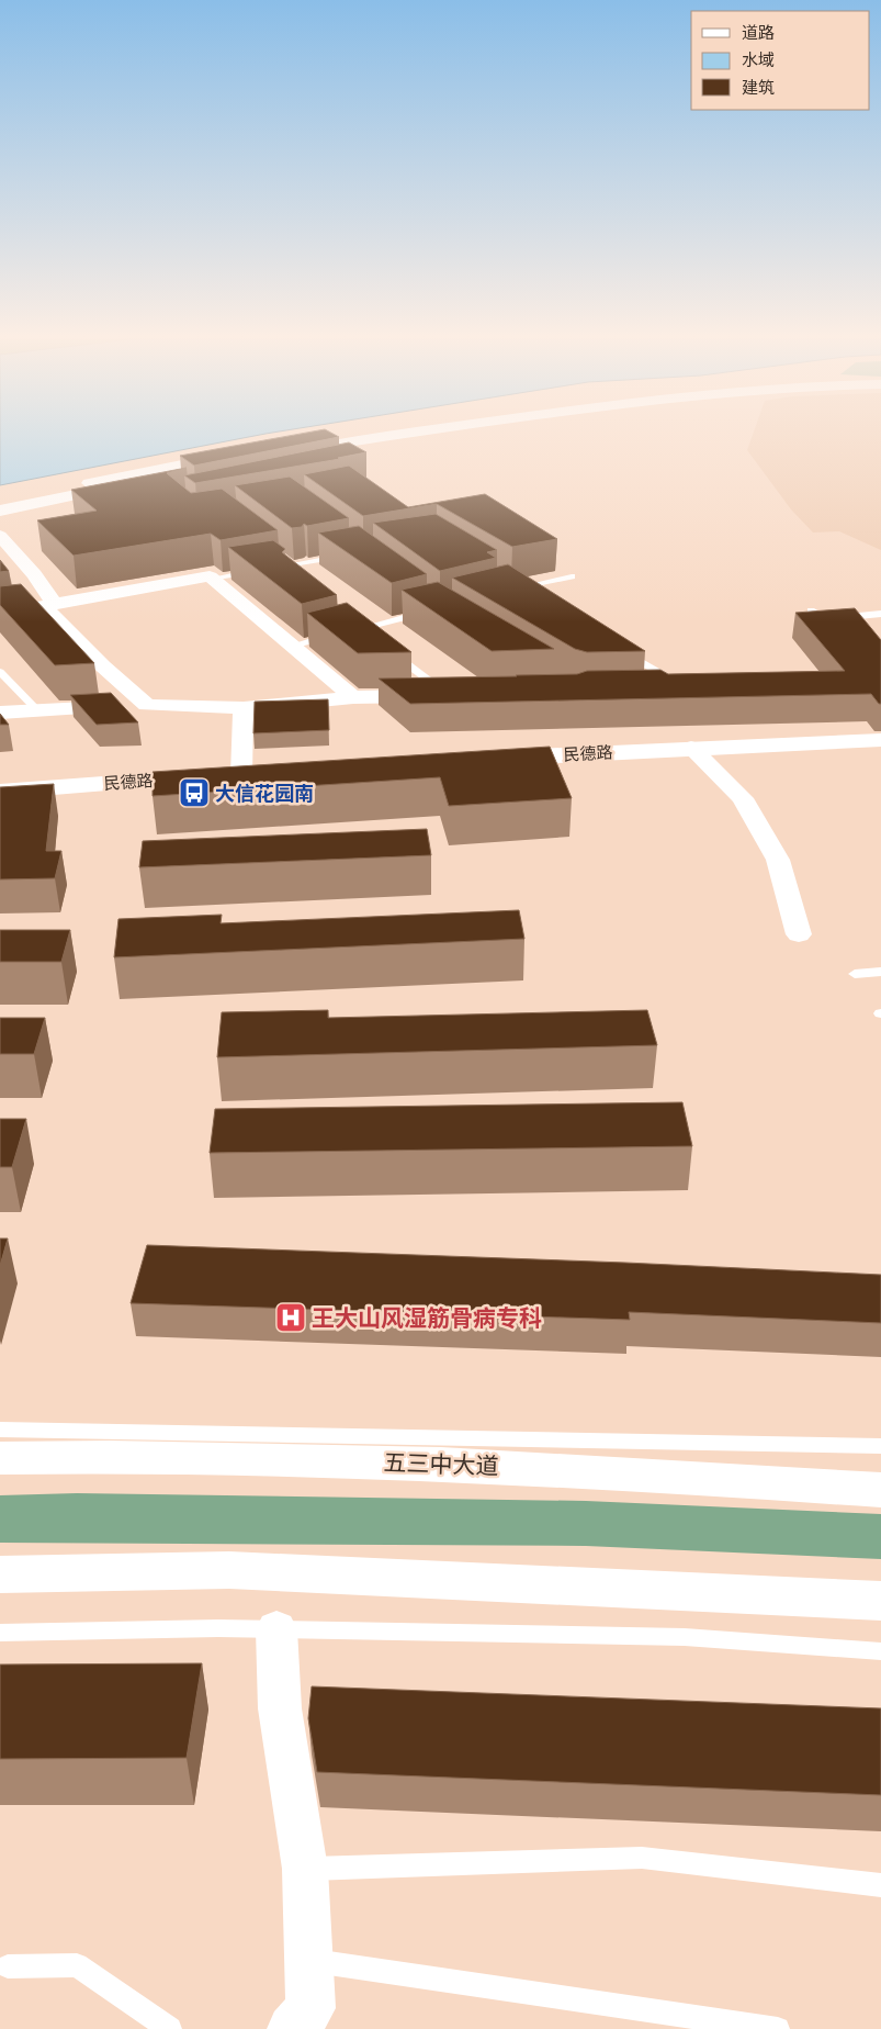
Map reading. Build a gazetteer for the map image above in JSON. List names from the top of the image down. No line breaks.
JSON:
{"streets":{"main road":["民德路","五三中大道"]},"places":{"bus stop":["大信花园南"],"hospital":["王大山风湿筋骨病专科"]},"legend":["道路","水域","建筑"]}
